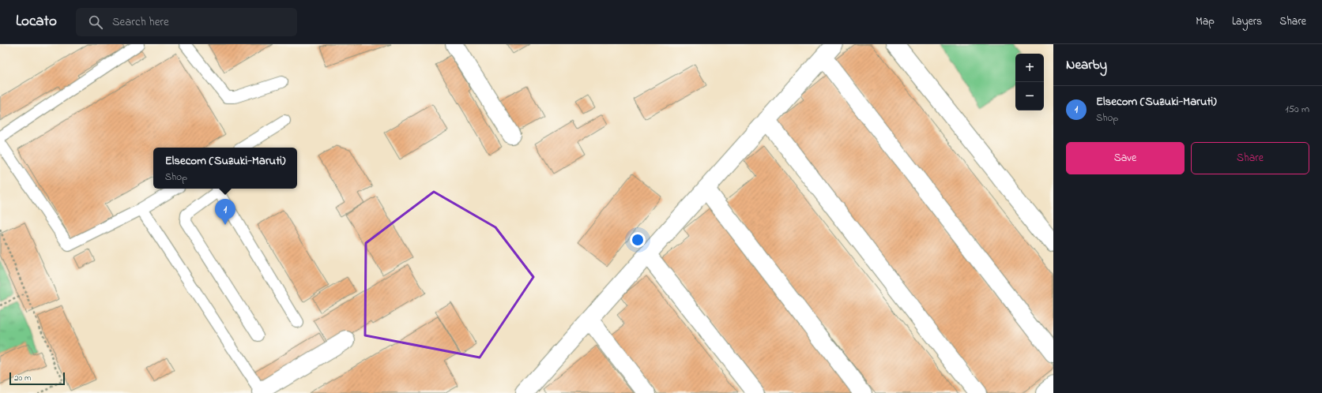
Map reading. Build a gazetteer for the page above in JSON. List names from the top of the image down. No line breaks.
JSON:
{"scale_bar":"20 m","page":{"header":"Locato","search":"Search here","nav":["Map","Layers","Share"],"heading":"Nearby","map_buttons":["+","−"],"list":[{"mark":"1","name":"Elsecom (Suzuki-Maruti)","note":"Shop","value":"150 m"}],"buttons":["Save","Share"],"popup":["Elsecom (Suzuki-Maruti)","Shop"],"pins":"1","scale":"20 m"}}
